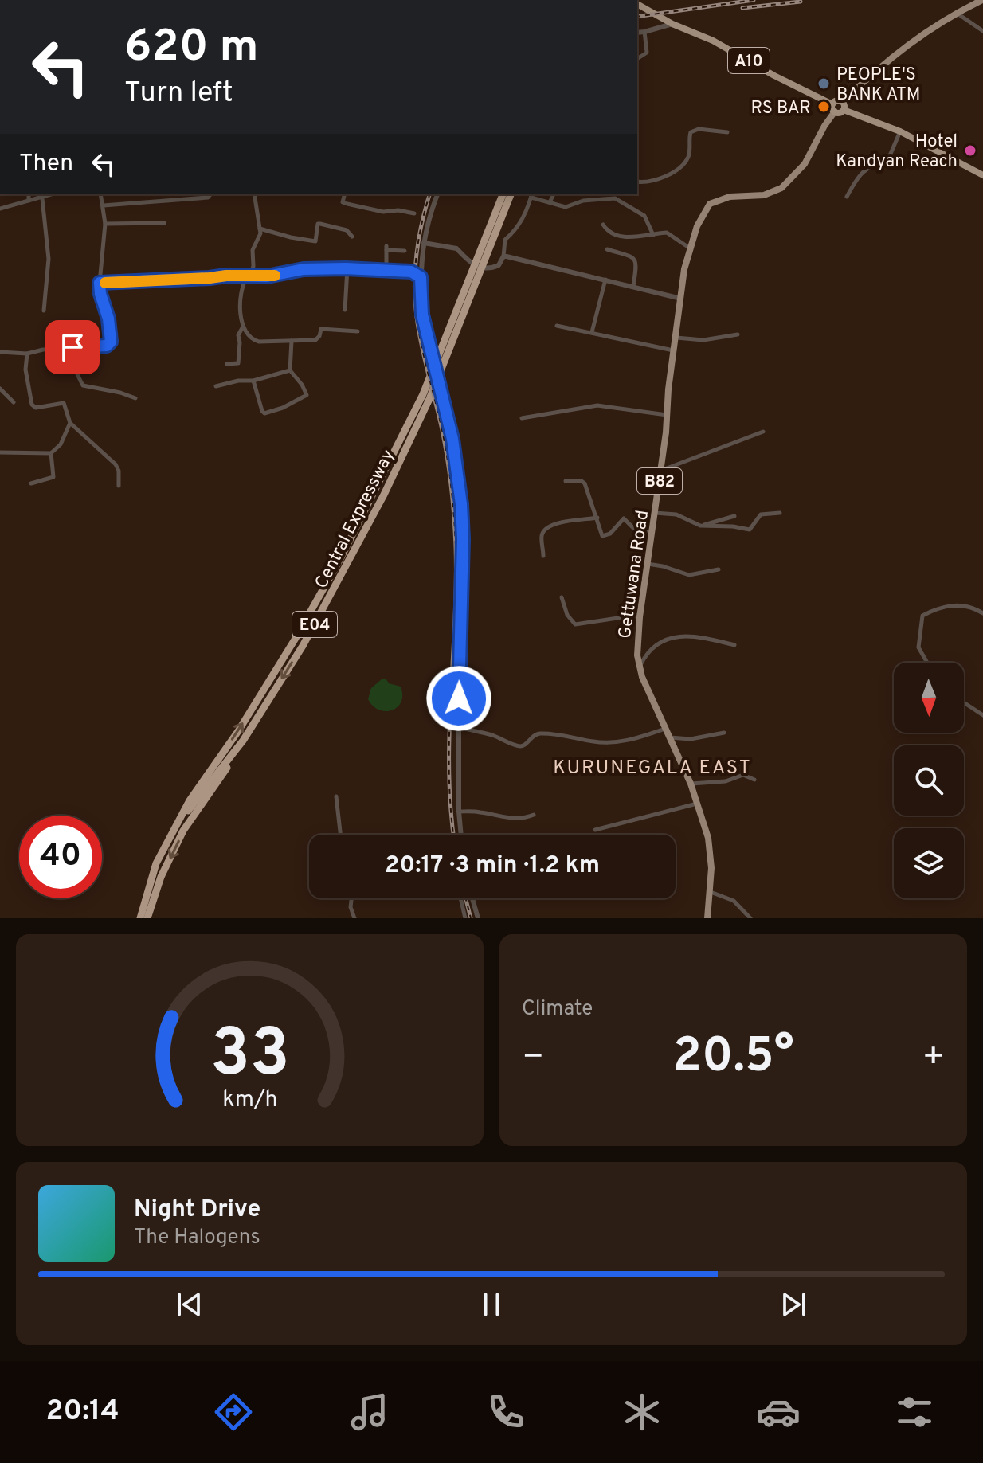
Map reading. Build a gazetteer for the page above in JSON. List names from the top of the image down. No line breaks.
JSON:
{"streets":{"highway":["A10","Central Expressway","E04"],"main road":["B82","Gettuwana Road"]},"crossings":[["A10","Gettuwana Road"]],"districts":["KURUNEGALA EAST"],"places":["PEOPLE'S BANK ATM","RS BAR","Hotel Kandyan Reach"],"north":"bottom","page":{"turn":["620 m","Turn left"],"then":"Then","limit":"40","trip":"20:17 · 3 min · 1.2 km","tile":"Climate","heat":["−","20.5°","+"],"song":["Night Drive","The Halogens"],"tabs":"20:14","gauge":["33","km/h"]}}
